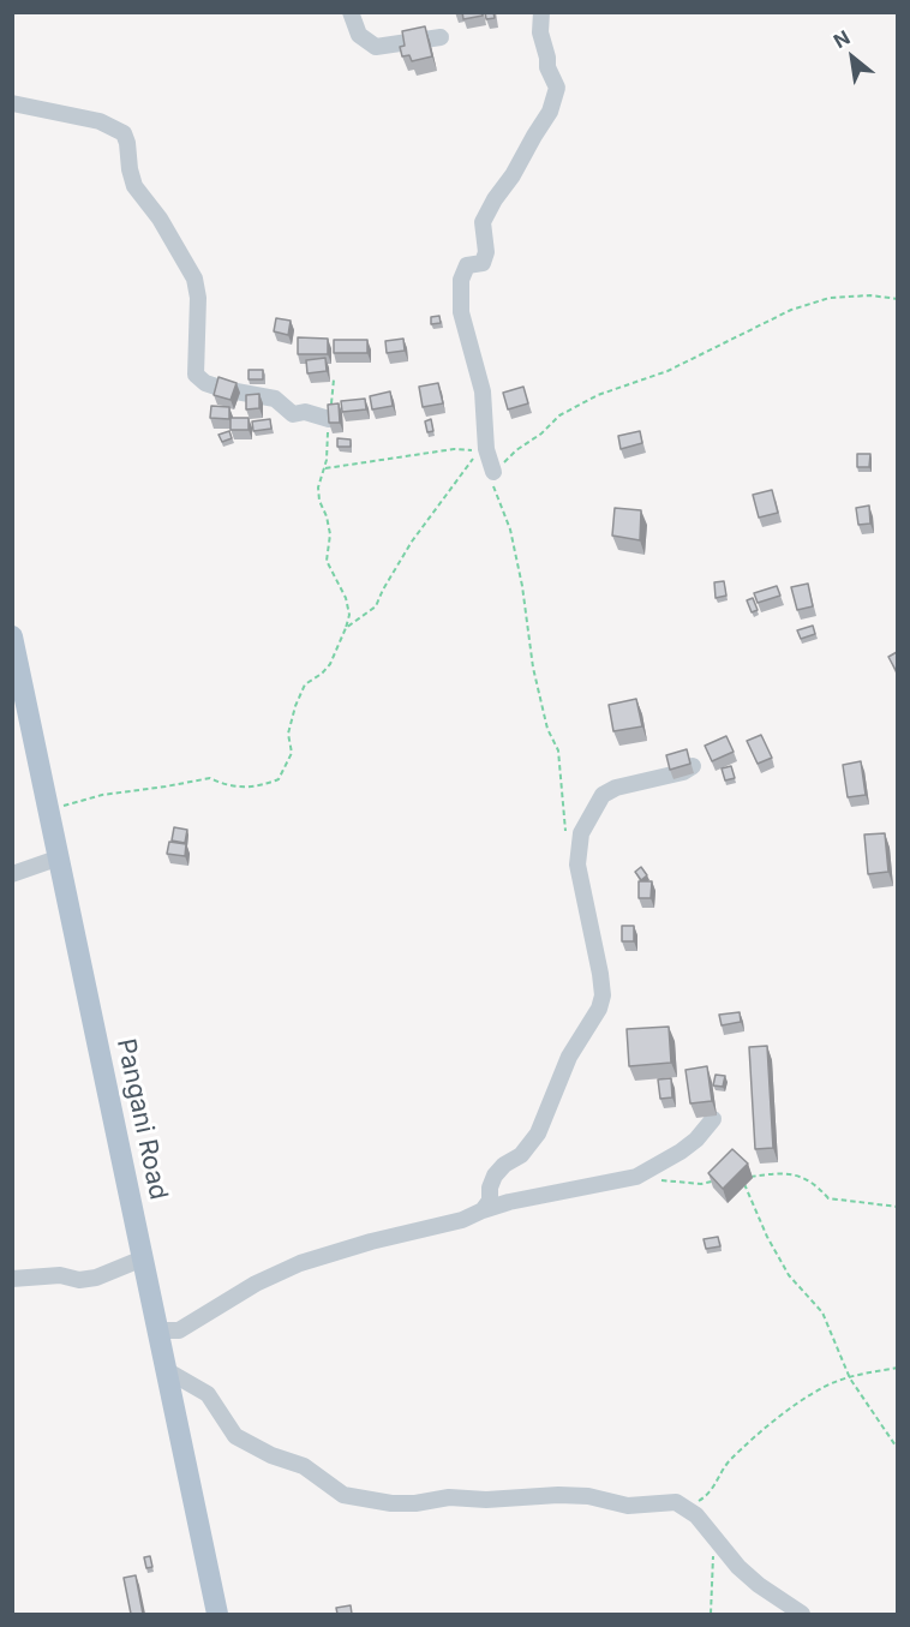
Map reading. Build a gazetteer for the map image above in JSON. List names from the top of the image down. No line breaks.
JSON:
{"streets":{"main road":["Pangani Road"]},"north":"top left"}
